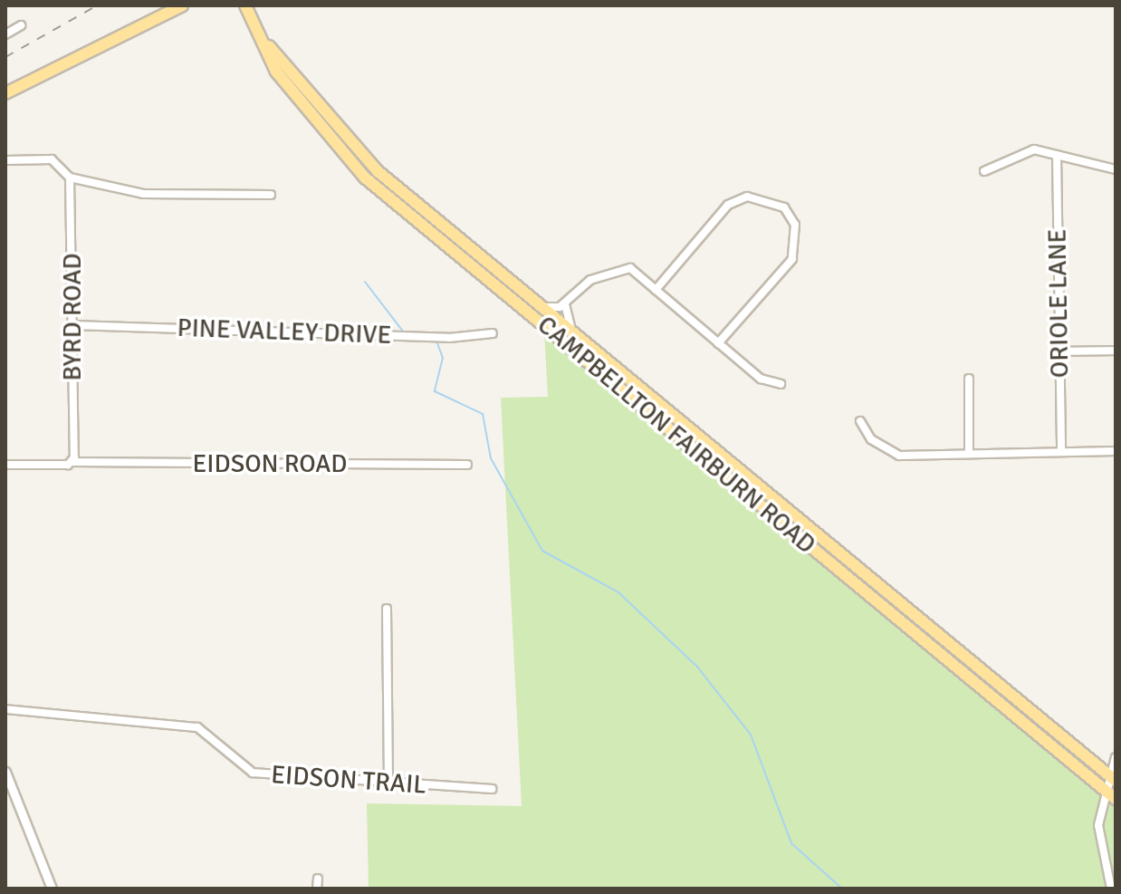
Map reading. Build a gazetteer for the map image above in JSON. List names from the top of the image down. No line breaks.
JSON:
{"streets":{"main road":["CAMPBELLTON FAIRBURN ROAD"],"street":["ORIOLE LANE","BYRD ROAD","PINE VALLEY DRIVE","EIDSON ROAD","EIDSON TRAIL"]},"crossings":[["BYRD ROAD","PINE VALLEY DRIVE"],["BYRD ROAD","EIDSON ROAD"]]}
